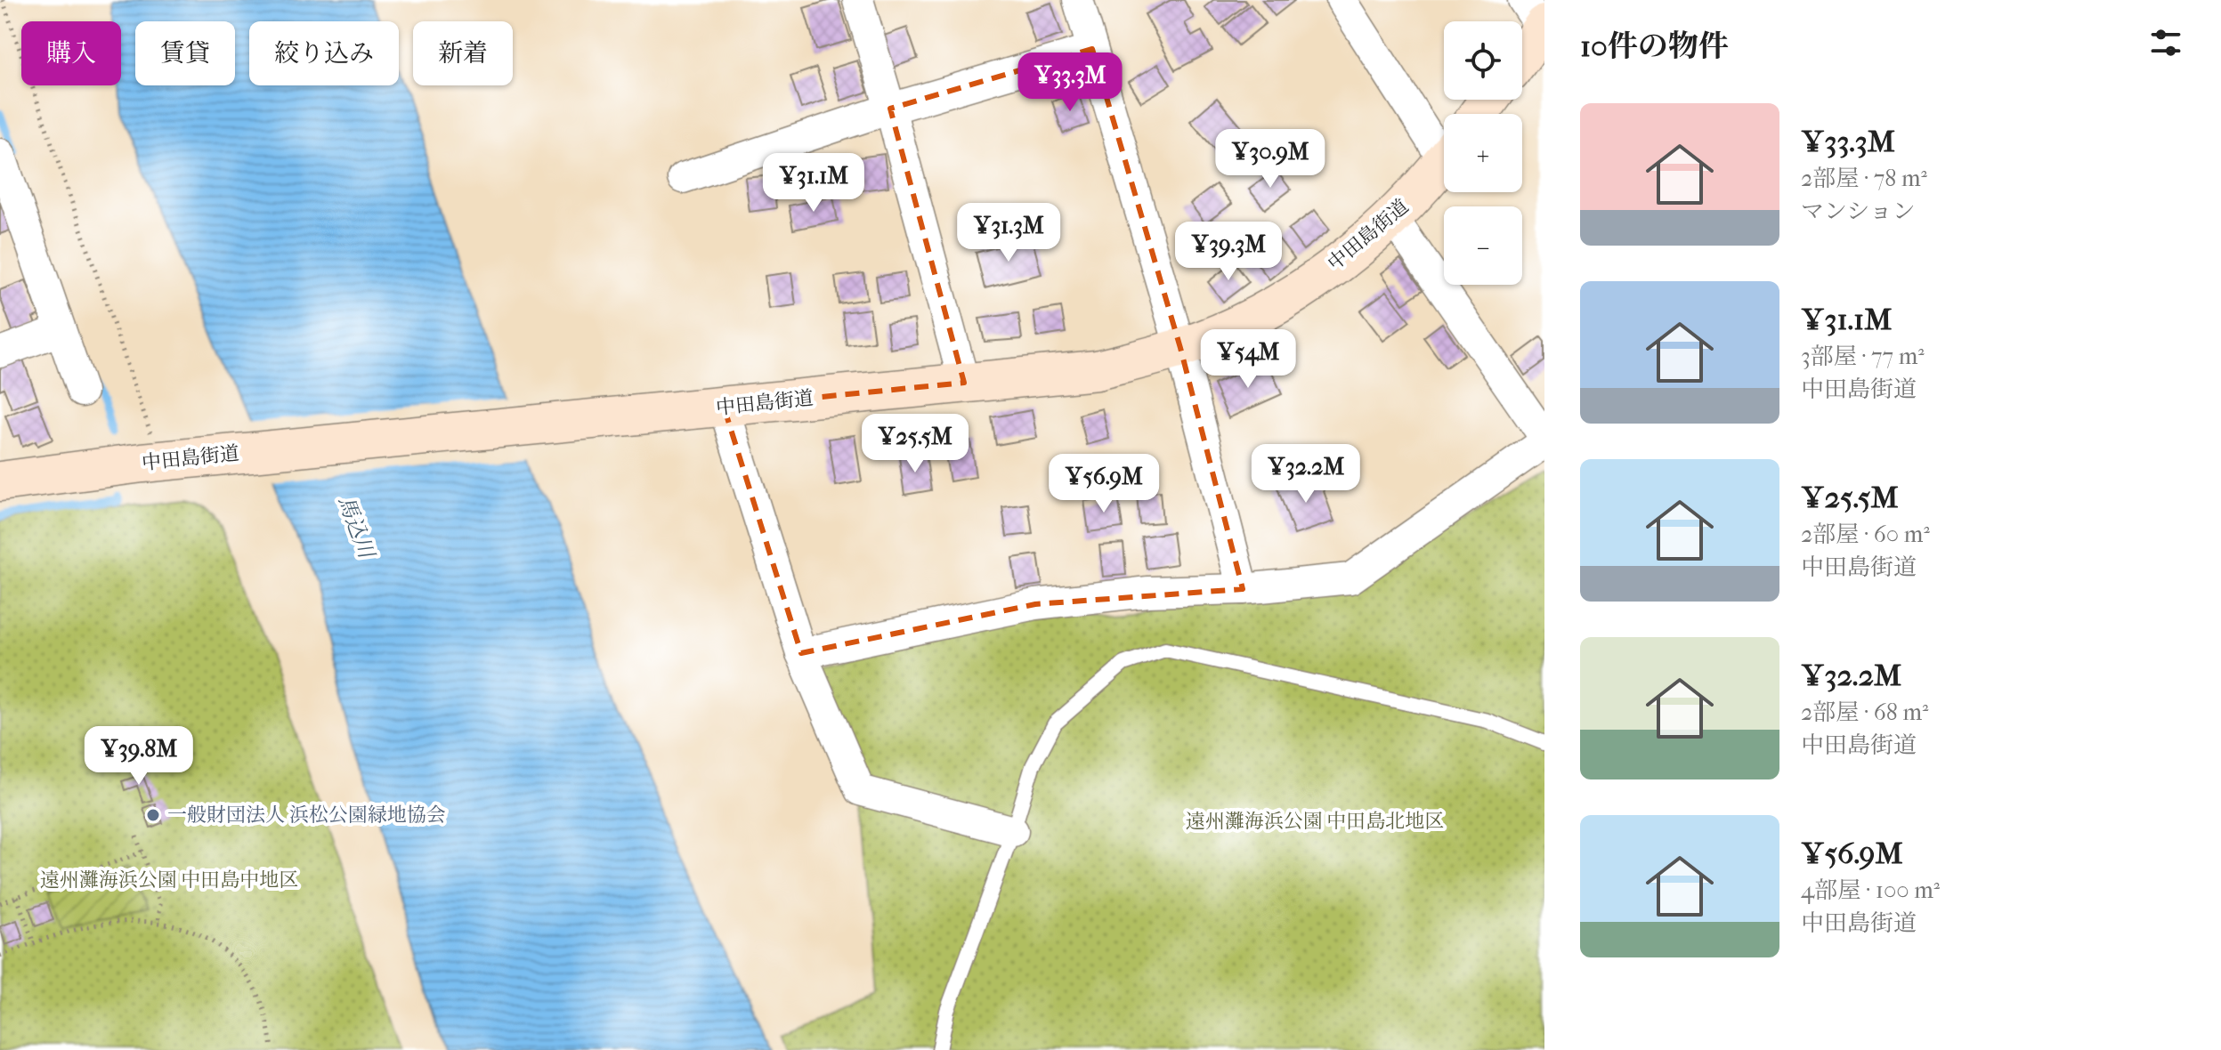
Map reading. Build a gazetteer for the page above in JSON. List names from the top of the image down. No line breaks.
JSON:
{"streets":{"street":["中田島街道"]},"water":["馬込川"],"parks":["遠州灘海浜公園 中田島北地区","遠州灘海浜公園 中田島中地区"],"places":["一般財団法人 浜松公園緑地協会"],"page":{"heading":"10件の物件","map_buttons":["+","−"],"chip":["購入","賃貸","絞り込み","新着"],"price":["¥33.3M","¥30.9M","¥31.1M","¥31.3M","¥39.3M","¥54M","¥25.5M","¥32.2M","¥56.9M","¥39.8M"],"list":[{"name":"¥33.3M","note":"2部屋 · 78 m² · マンション"},{"name":"¥31.1M","note":"3部屋 · 77 m² · 中田島街道"},{"name":"¥25.5M","note":"2部屋 · 60 m² · 中田島街道"},{"name":"¥32.2M","note":"2部屋 · 68 m² · 中田島街道"},{"name":"¥56.9M","note":"4部屋 · 100 m² · 中田島街道"}]}}
